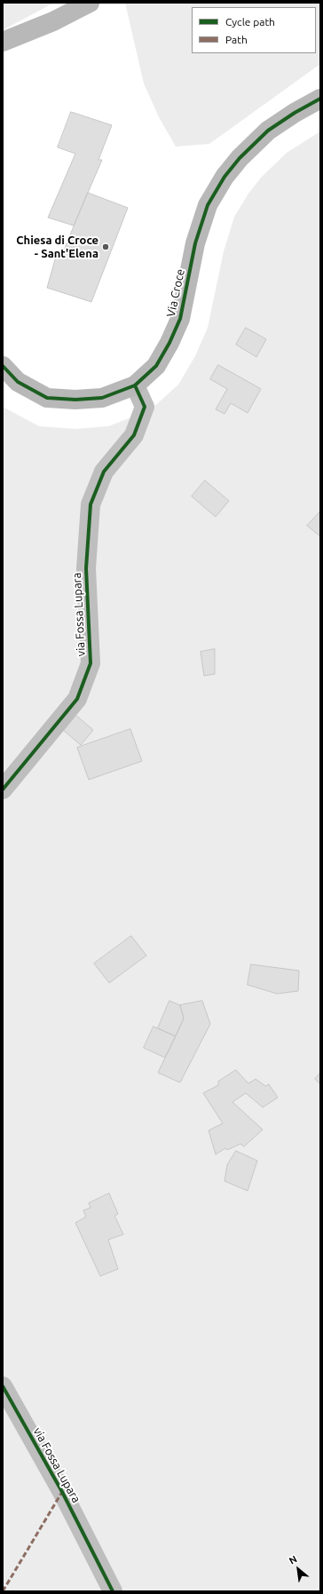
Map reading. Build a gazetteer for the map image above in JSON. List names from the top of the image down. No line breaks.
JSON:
{"streets":{"street":["Via Croce","via Fossa Lupara"]},"crossings":[["Via Croce","via Fossa Lupara"]],"places":["Chiesa di Croce - Sant'Elena"],"legend":["Cycle path","Path"],"north":"top left"}
